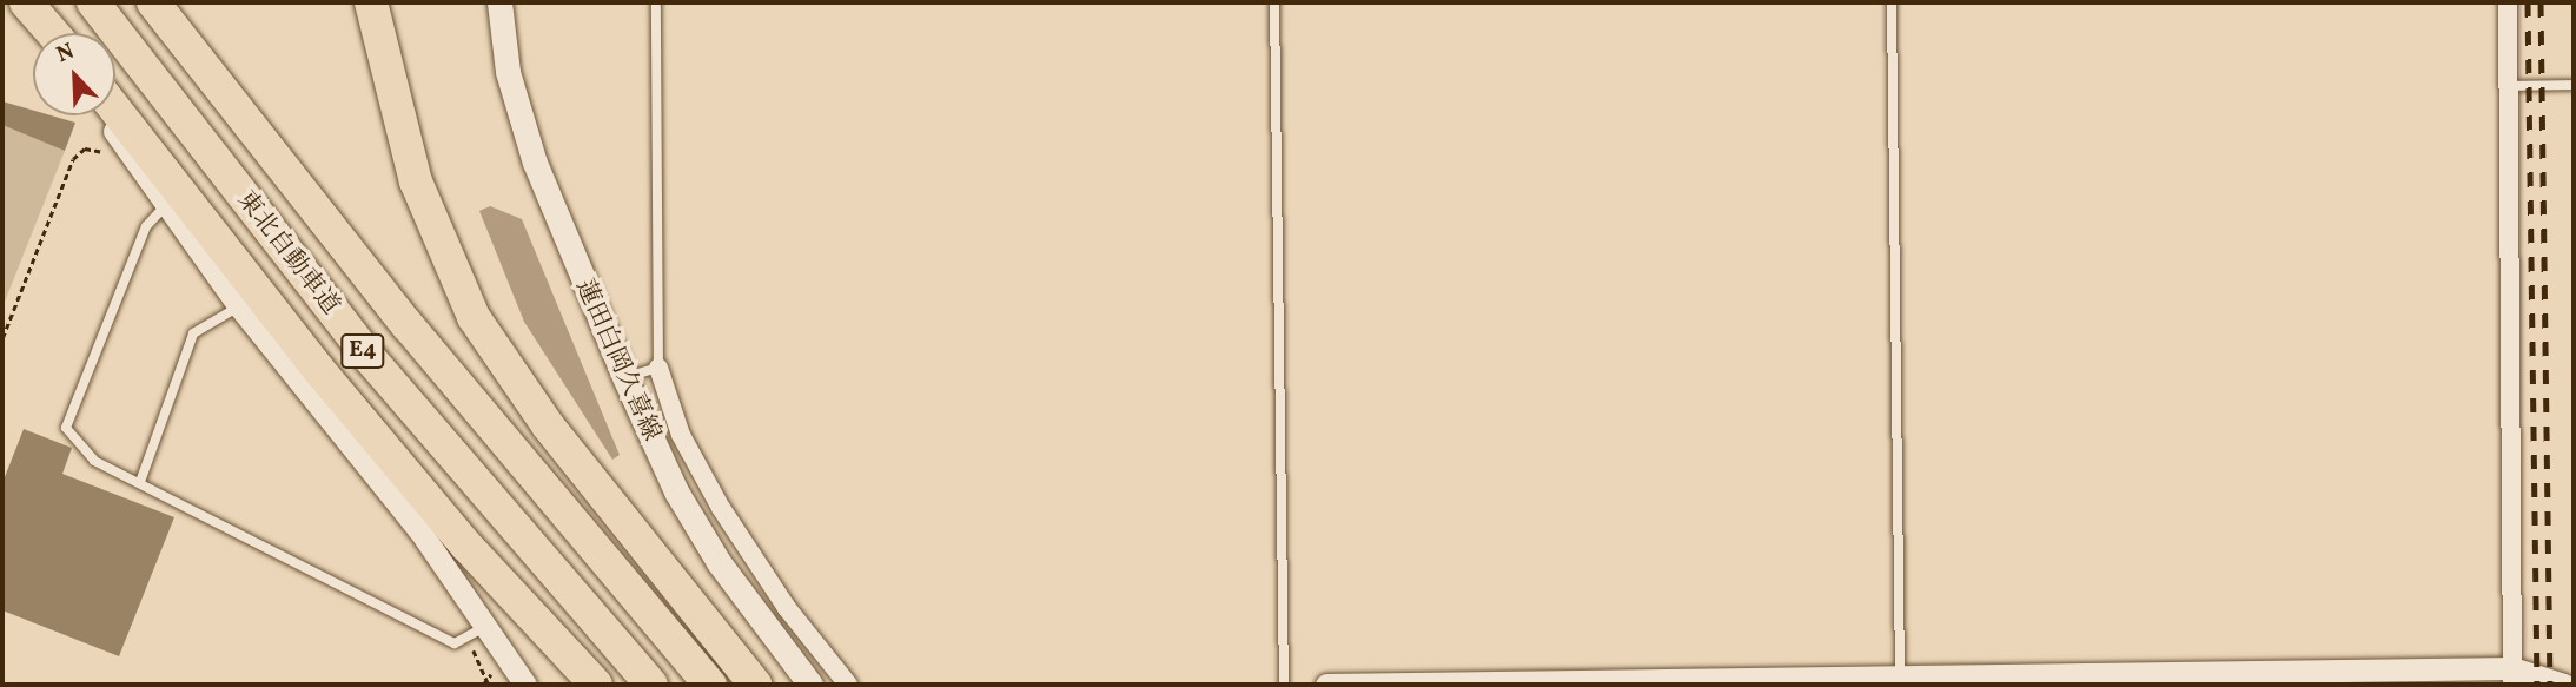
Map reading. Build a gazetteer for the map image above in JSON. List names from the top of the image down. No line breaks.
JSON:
{"streets":{"highway":["東北自動車道","E4"],"main road":["蓮田白岡久喜線"]},"north":"top left"}
